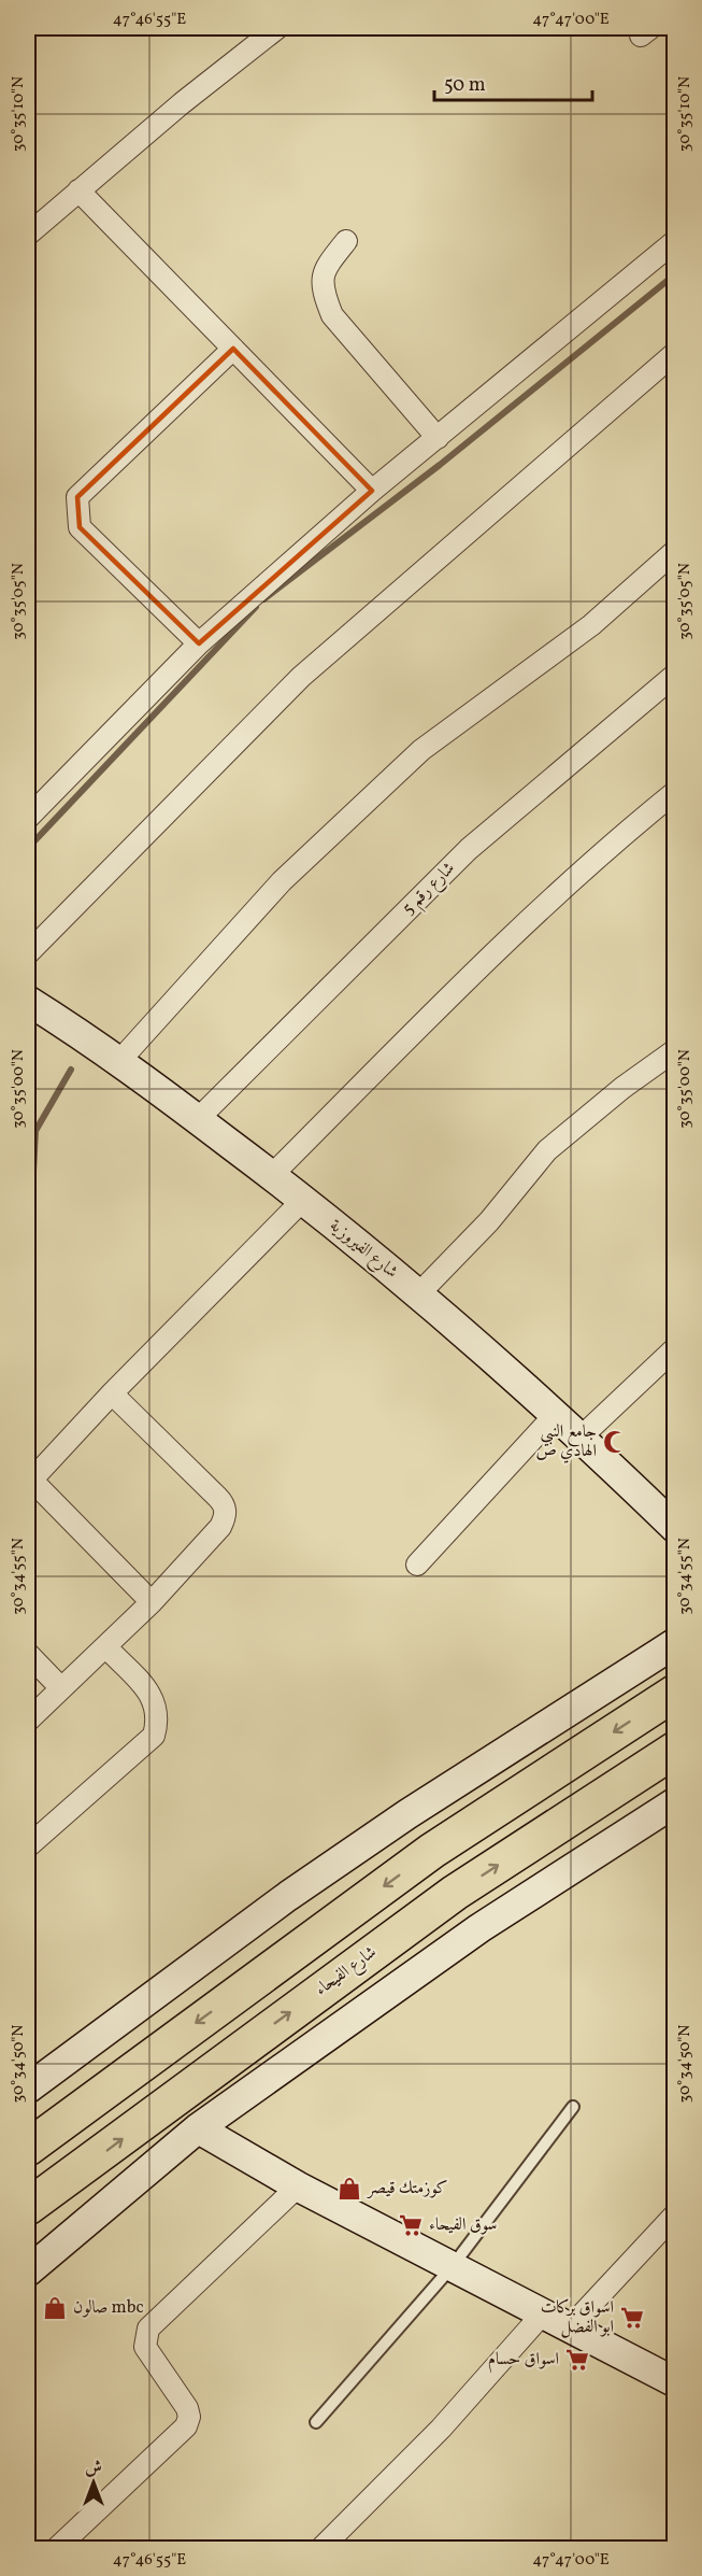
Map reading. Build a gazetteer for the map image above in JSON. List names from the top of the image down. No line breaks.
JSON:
{"streets":{"highway":["شارع الفيحاء"],"street":["شارع رقم 5","شارع الفيروزية"]},"crossings":[["شارع رقم 5","شارع الفيروزية"]],"places":{"mosque":["جامع النبي الهادي ص"],"shop":["كوزمتك قيصر","صالون mbc"],"supermarket":["سوق الفيحاء","اسواق بركات ابو الفضل","اسواق حسام"]},"scale_bar":"50 m","north":"top","coordinates":["47°46'55\"E","47°47'00\"E","30°35'10\"N","30°35'05\"N","30°35'00\"N","30°34'55\"N","30°34'50\"N"]}
